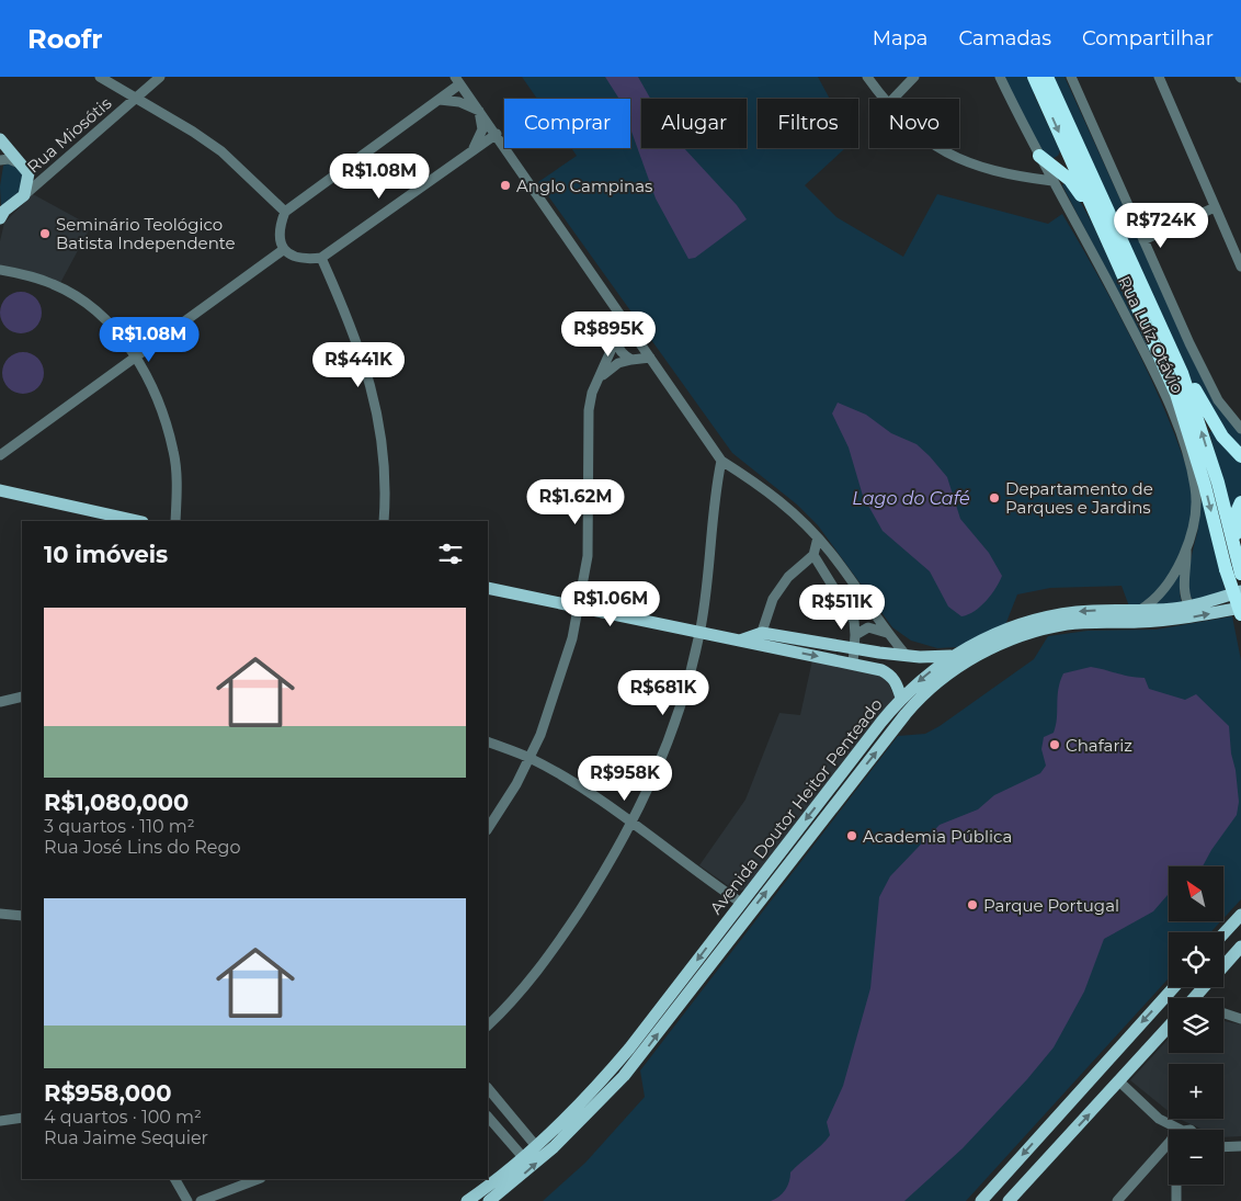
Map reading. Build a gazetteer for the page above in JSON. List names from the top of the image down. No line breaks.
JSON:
{"streets":{"main road":["Rua Miosótis","Avenida Doutor Heitor Penteado"],"street":["Rua Luíz Otávio"]},"crossings":[["Rua Luíz Otávio","Avenida Doutor Heitor Penteado"]],"water":["Lago do Café"],"places":["Anglo Campinas","Seminário Teológico Batista Independente","Departamento de Parques e Jardins","Chafariz","Academia Pública","Parque Portugal"],"north":"top left","page":{"header":"Roofr","nav":["Mapa","Camadas","Compartilhar"],"chip":["Comprar","Alugar","Filtros","Novo"],"price":["R$1.08M","R$724K","R$895K","R$1.08M","R$441K","R$1.62M","R$1.06M","R$511K","R$681K","R$958K"],"heading":"10 imóveis","list":[{"name":"R$1,080,000","note":"3 quartos · 110 m² · Rua José Lins do Rego"},{"name":"R$958,000","note":"4 quartos · 100 m² · Rua Jaime Sequier"}],"map_buttons":["+","−"]}}
